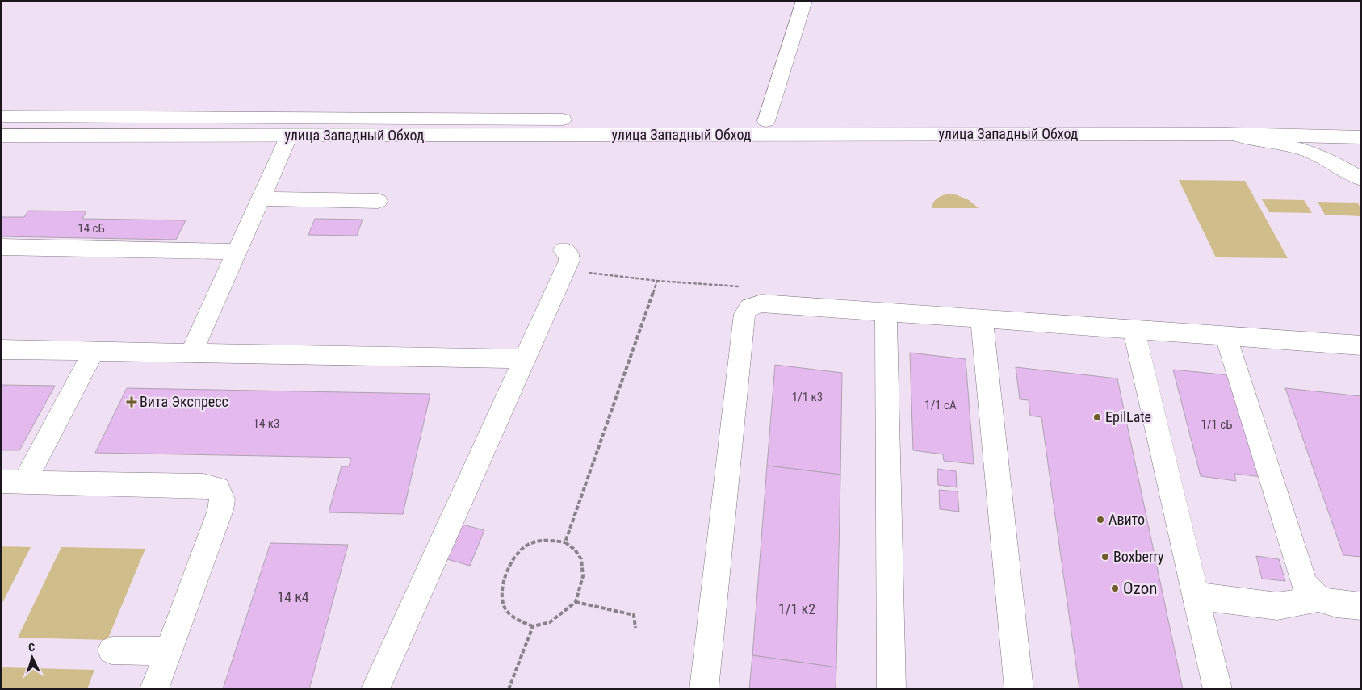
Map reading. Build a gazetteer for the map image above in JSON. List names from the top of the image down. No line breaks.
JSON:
{"streets":{"main road":["улица Западный Обход"]},"places":{"health":["Вита Экспресс"],"other":["EpilLate","Авито","Boxberry","Ozon"]},"house_numbers":["14 сБ","1/1 к3","1/1 сА","14 к3","1/1 сБ","14 к4","1/1 к2"],"north":"top"}
